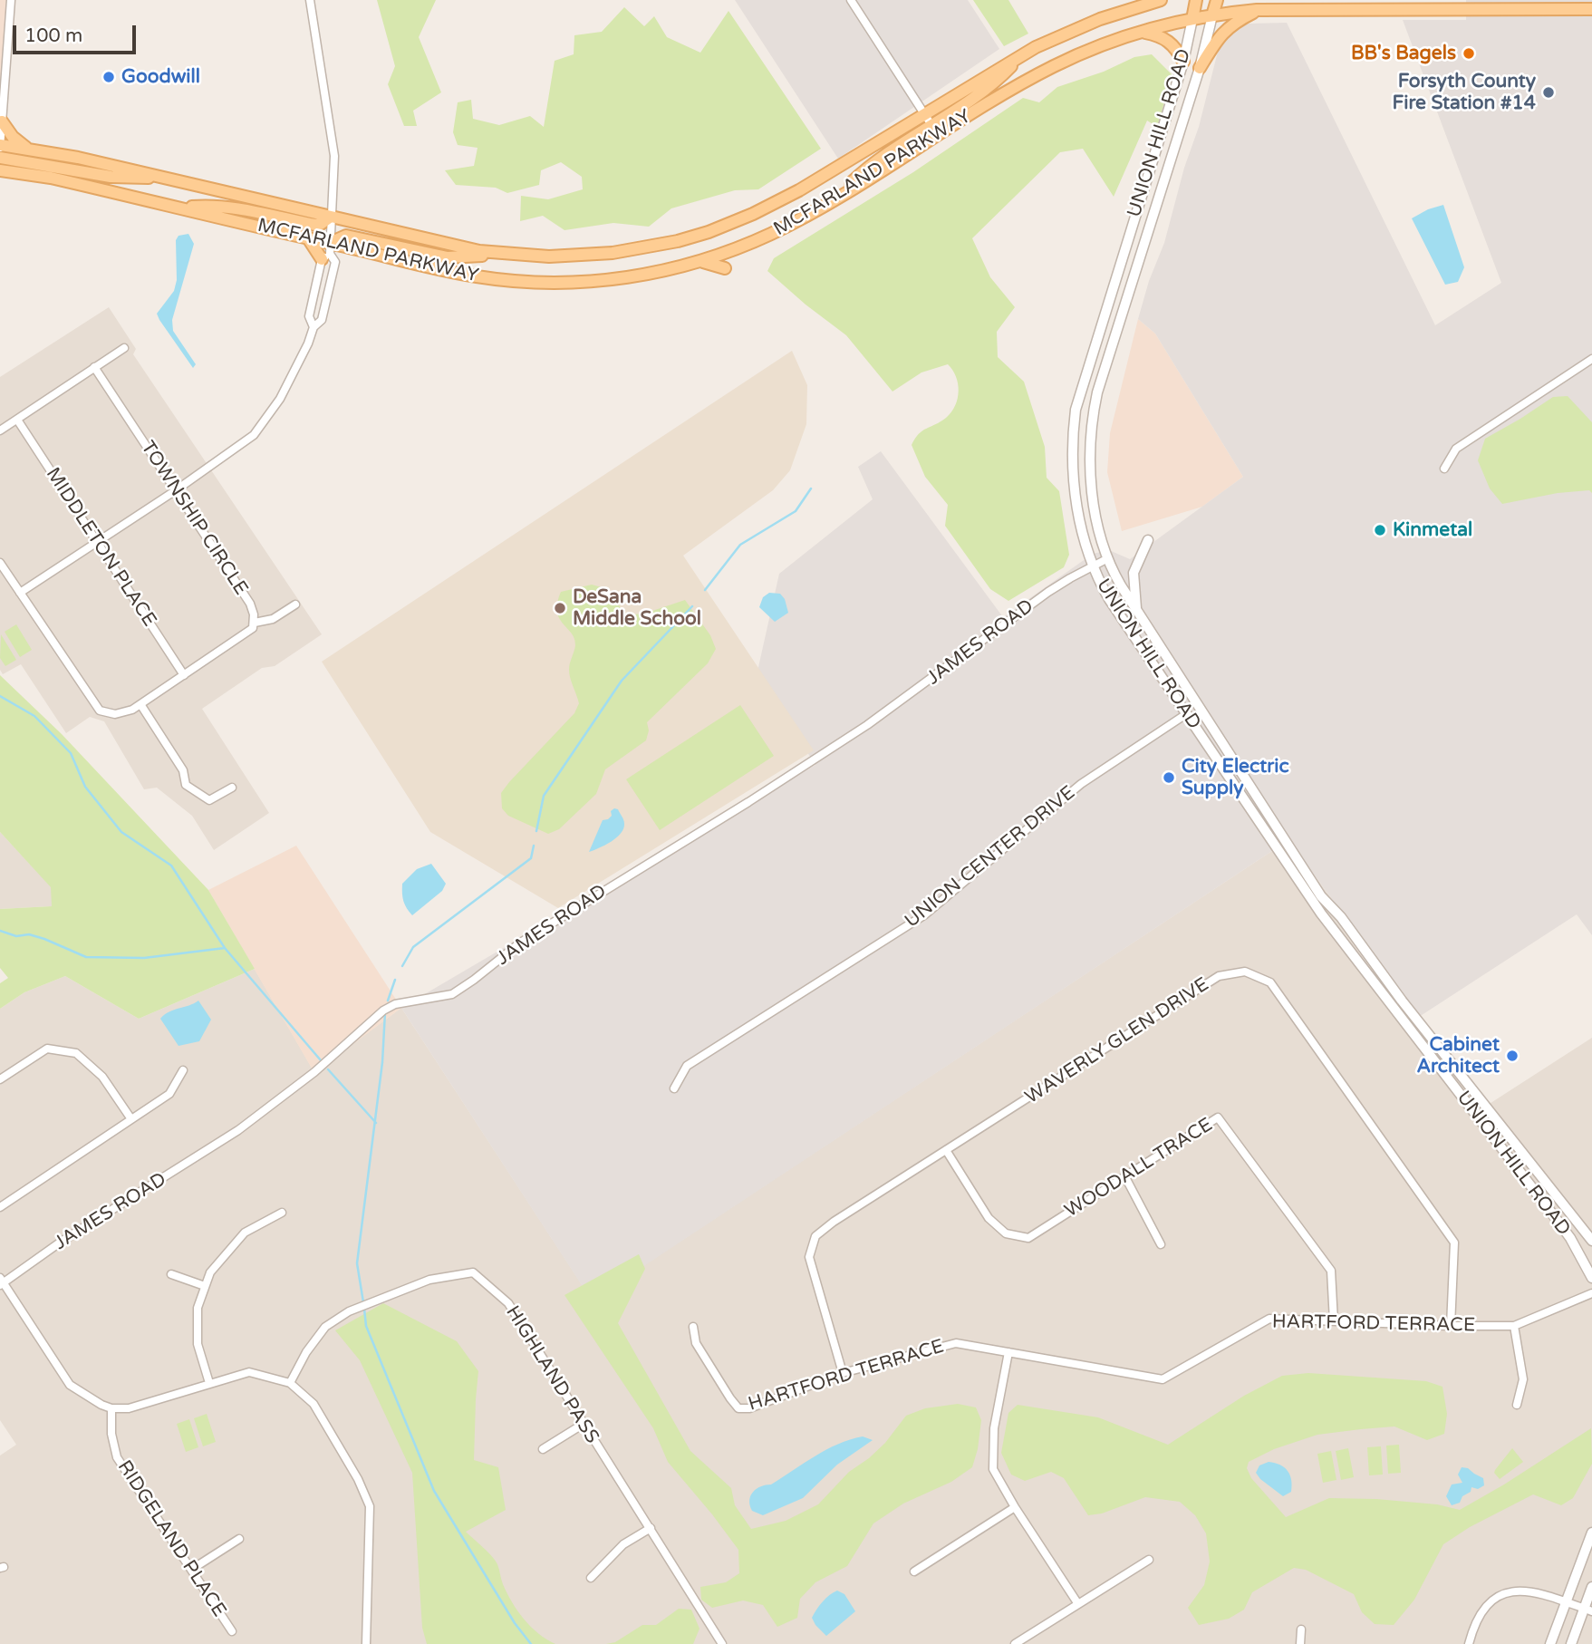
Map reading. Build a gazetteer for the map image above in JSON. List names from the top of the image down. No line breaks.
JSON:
{"streets":{"main road":["UNION HILL ROAD","MCFARLAND PARKWAY"],"street":["TOWNSHIP CIRCLE","MIDDLETON PLACE","JAMES ROAD","UNION CENTER DRIVE","WAVERLY GLEN DRIVE","WOODALL TRACE","HARTFORD TERRACE","HIGHLAND PASS","RIDGELAND PLACE"]},"crossings":[["UNION HILL ROAD","MCFARLAND PARKWAY"],["UNION HILL ROAD","JAMES ROAD"],["UNION HILL ROAD","UNION CENTER DRIVE"],["WAVERLY GLEN DRIVE","WOODALL TRACE"],["WAVERLY GLEN DRIVE","HARTFORD TERRACE"],["WOODALL TRACE","HARTFORD TERRACE"]],"places":["BB's Bagels","Goodwill","Forsyth County Fire Station #14","Kinmetal","DeSana Middle School","City Electric Supply","Cabinet Architect"],"scale_bar":"100 m"}
